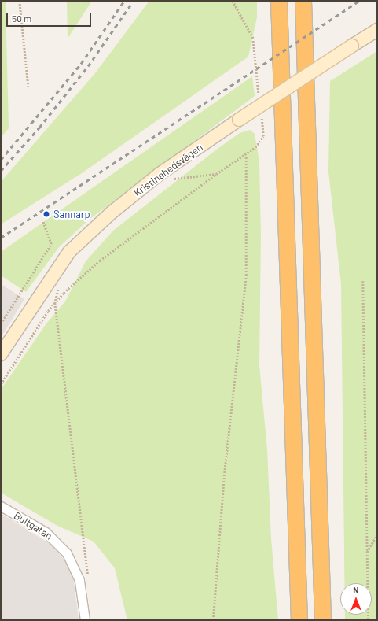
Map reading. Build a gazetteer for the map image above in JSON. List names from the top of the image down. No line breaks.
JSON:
{"streets":{"street":["Kristinehedsvägen","Bultgatan"]},"places":["Sannarp"],"scale_bar":"50 m","north":"top"}
